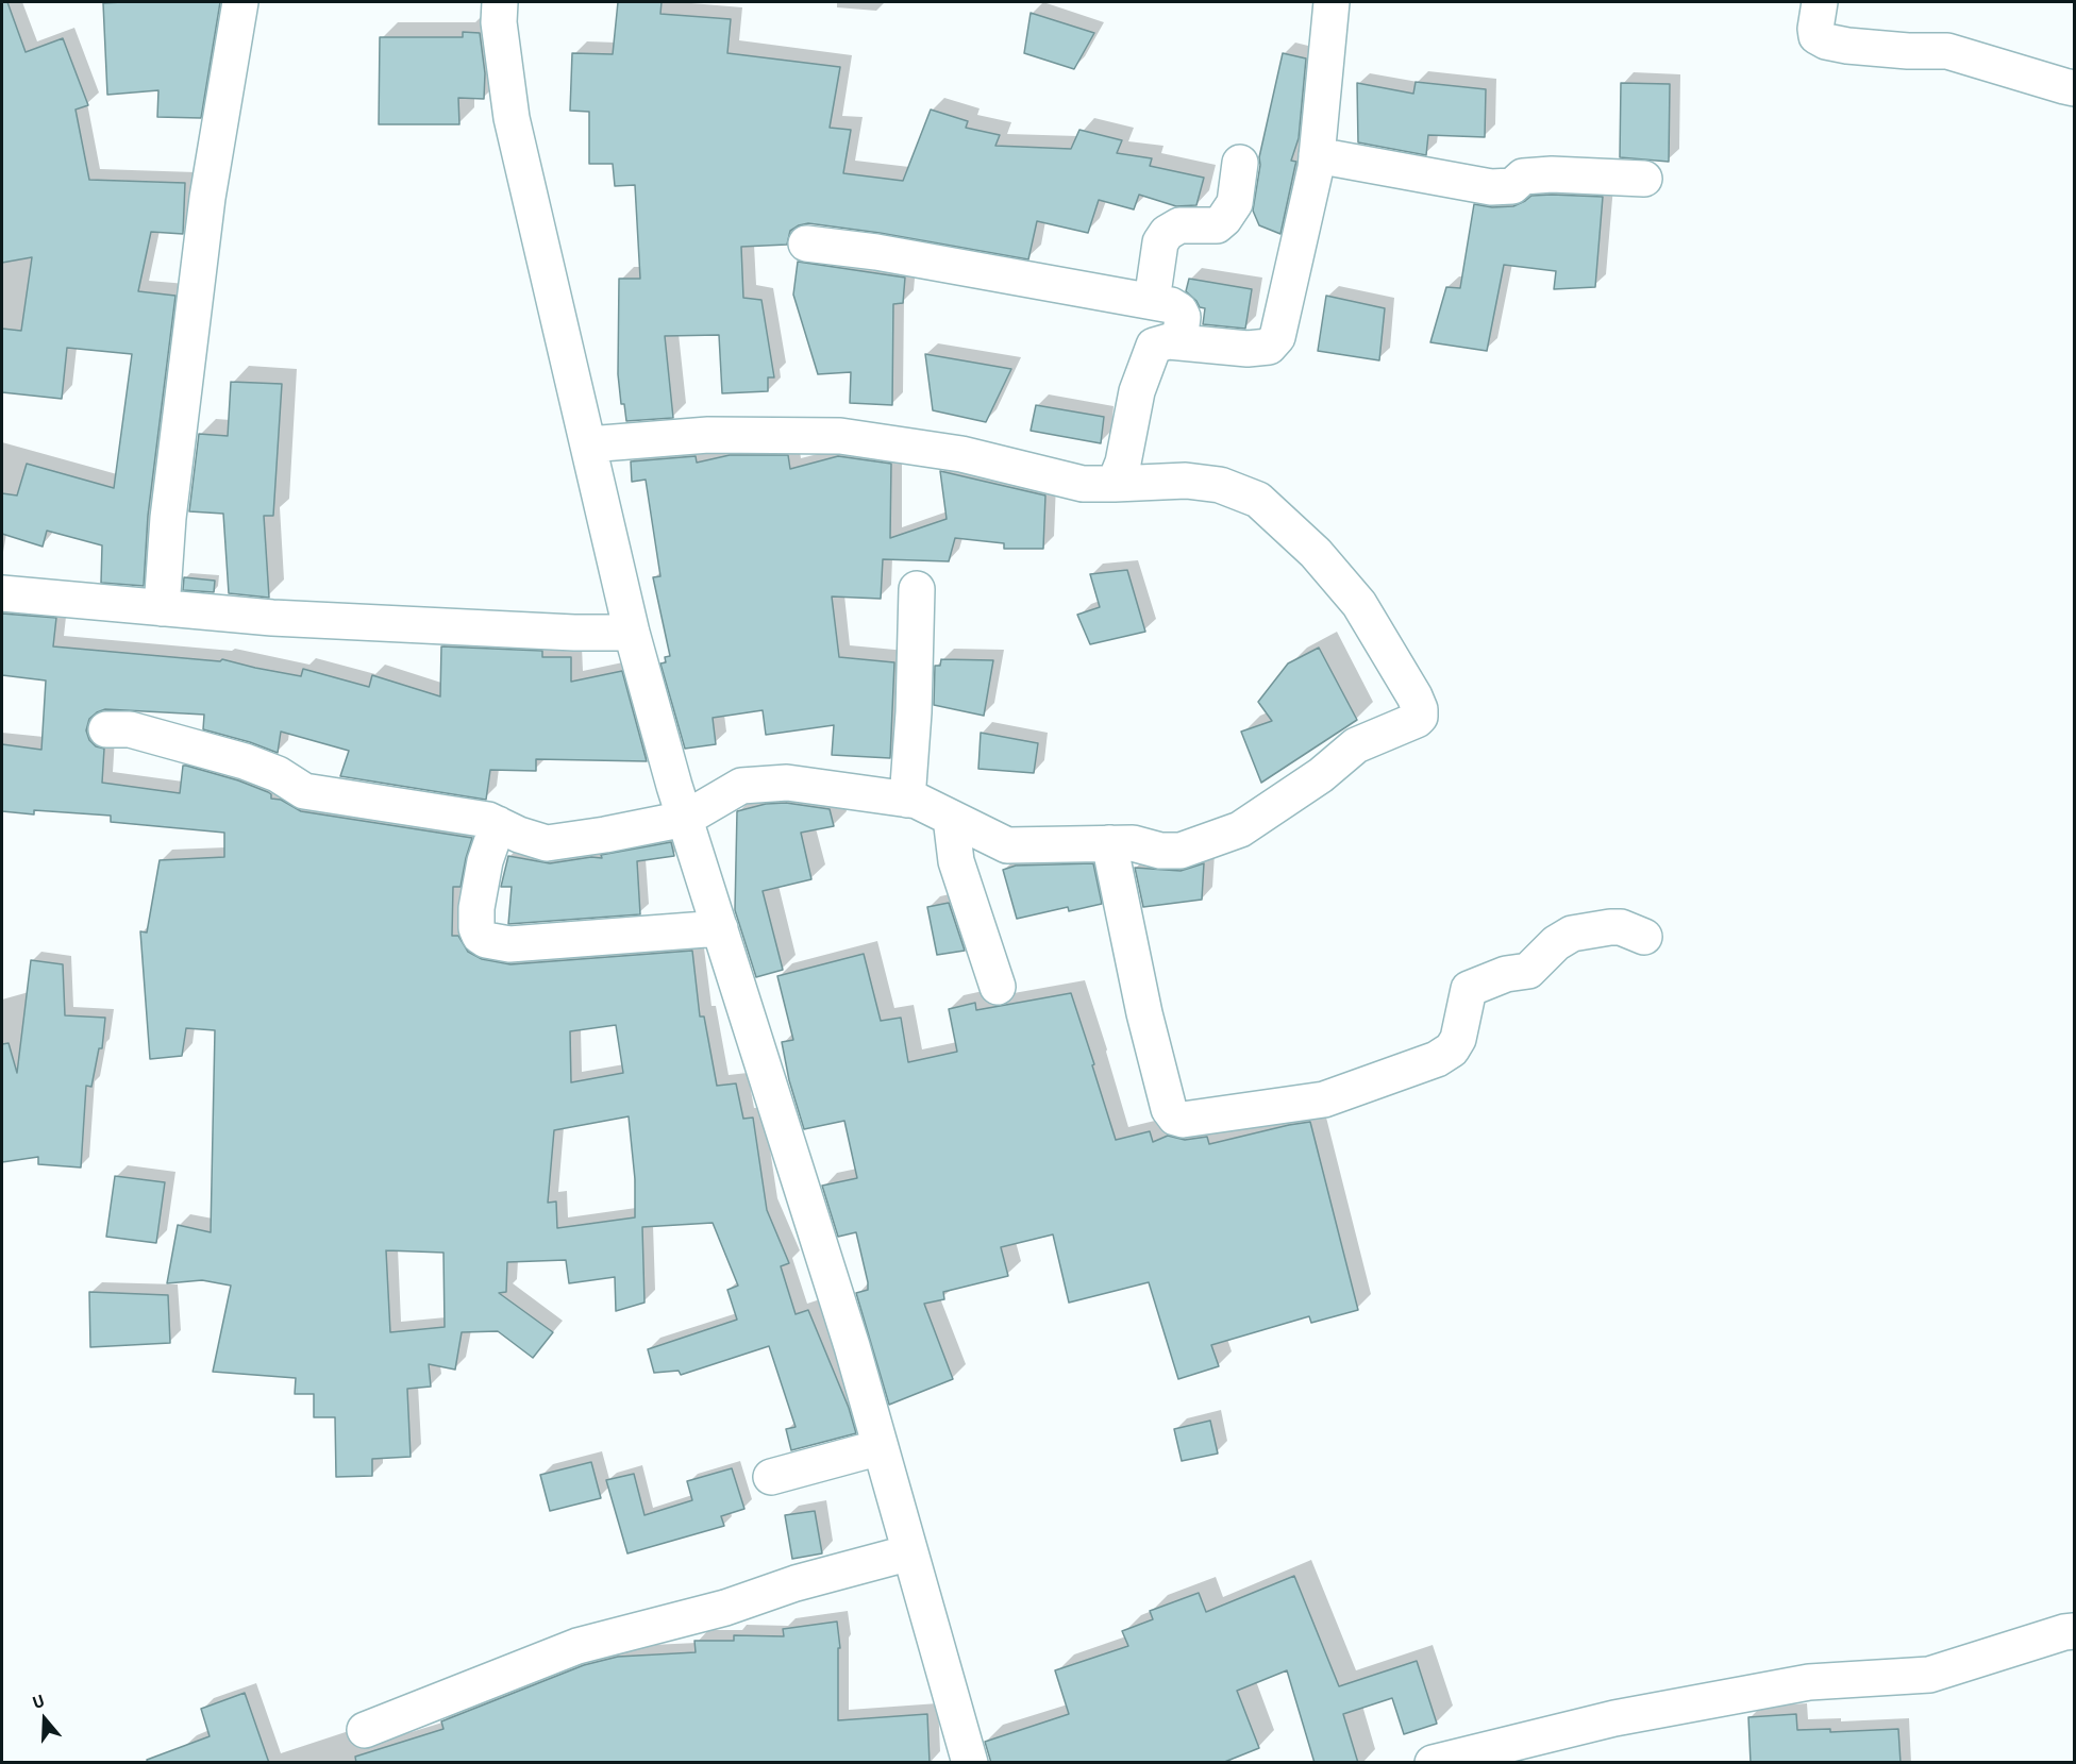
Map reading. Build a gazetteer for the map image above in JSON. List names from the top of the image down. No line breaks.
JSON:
{"north":"top"}
